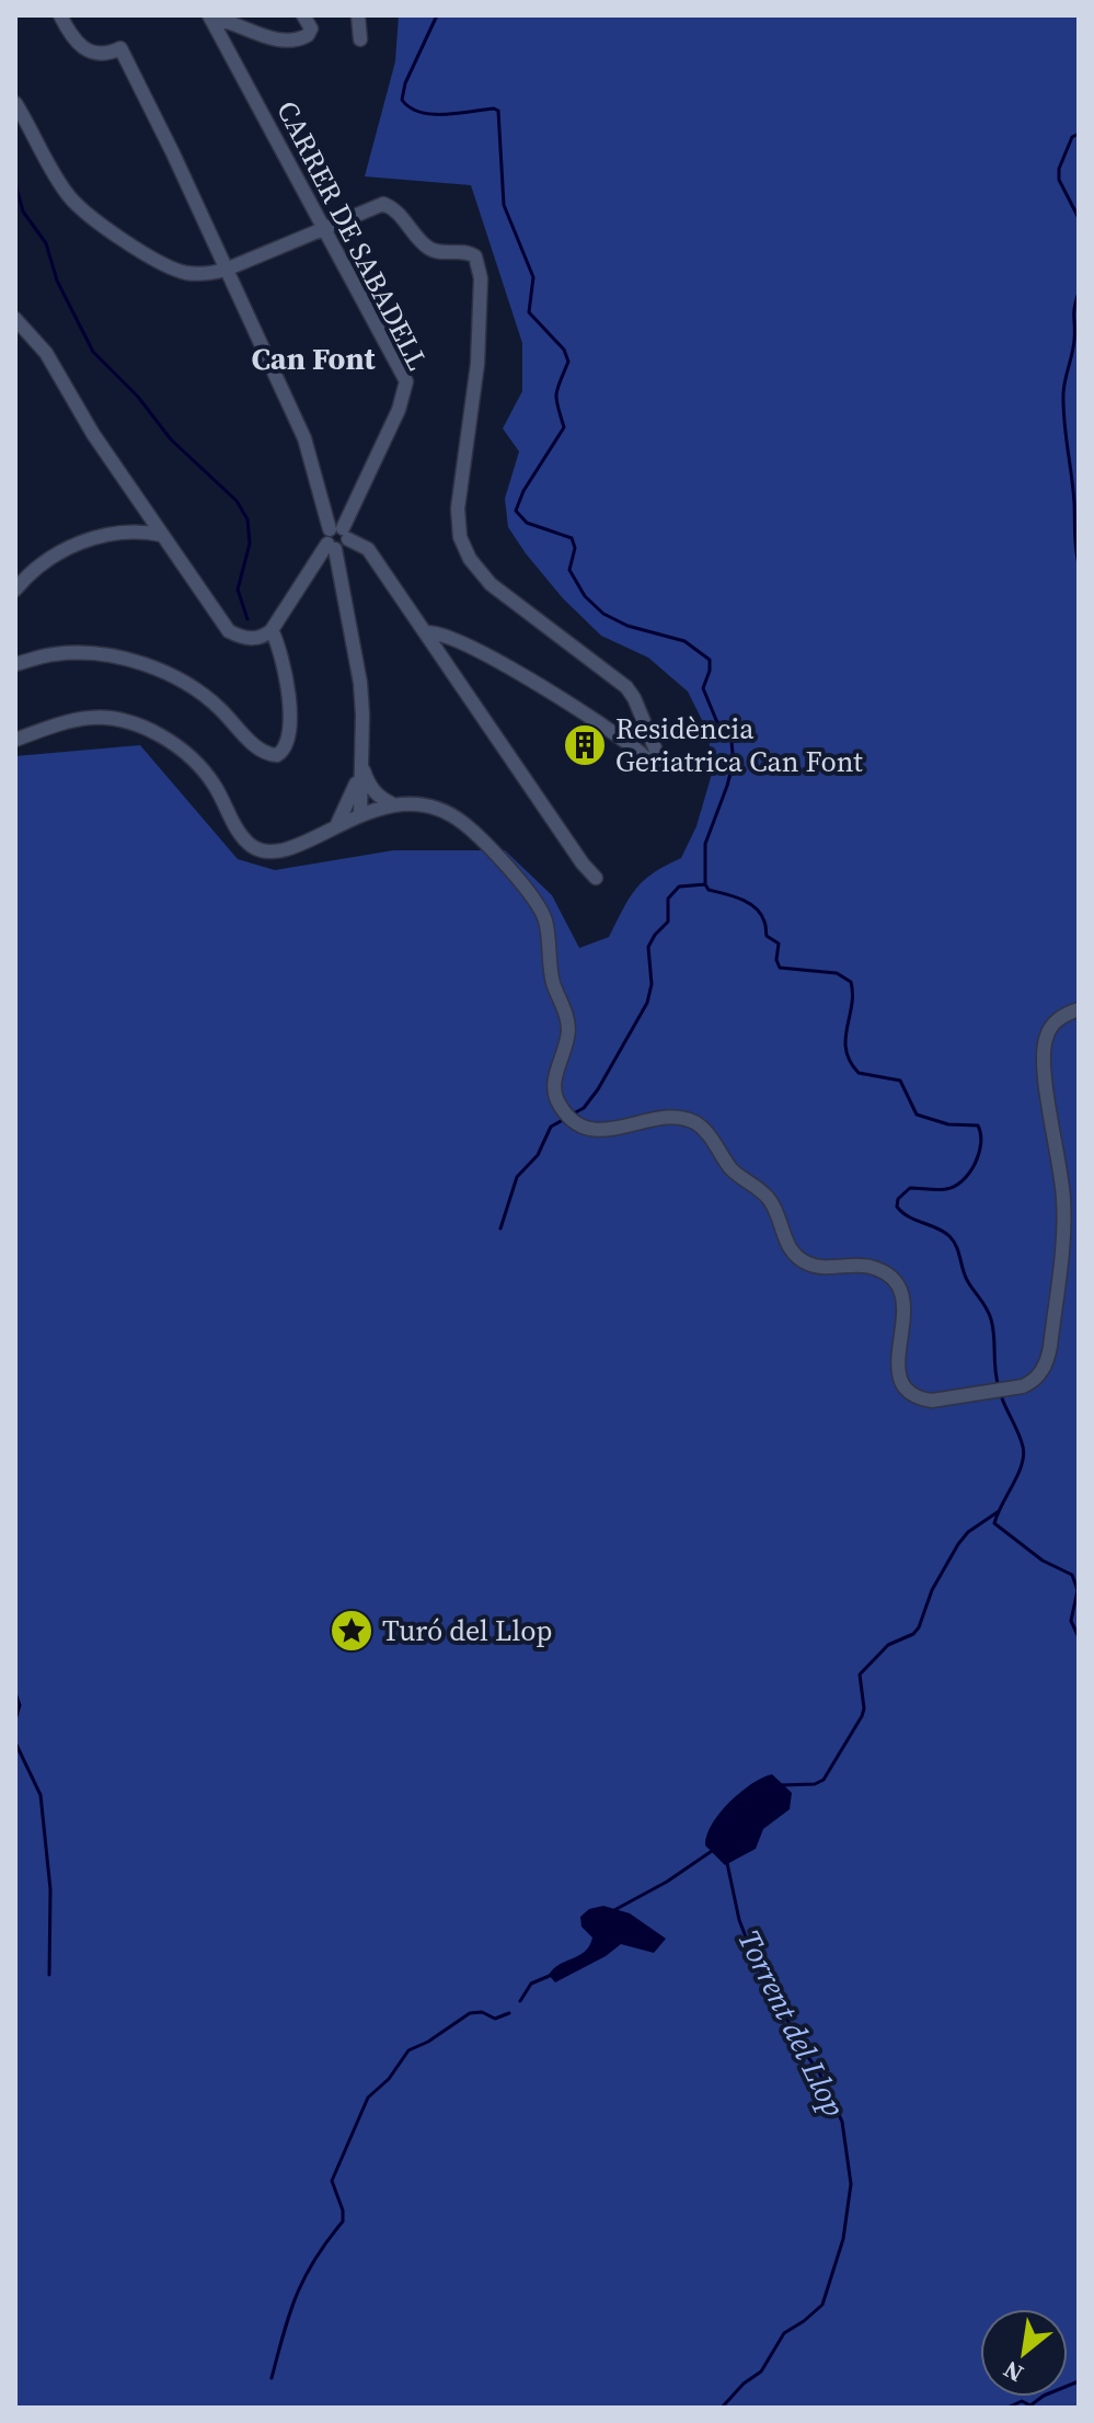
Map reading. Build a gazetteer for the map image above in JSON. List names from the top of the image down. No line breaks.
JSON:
{"streets":{"street":["CARRER DE SABADELL"]},"districts":["Can Font"],"water":["Torrent del Llop"],"places":{"building":["Residència Geriatrica Can Font"],"place":["Turó del Llop"]},"north":"bottom left"}
